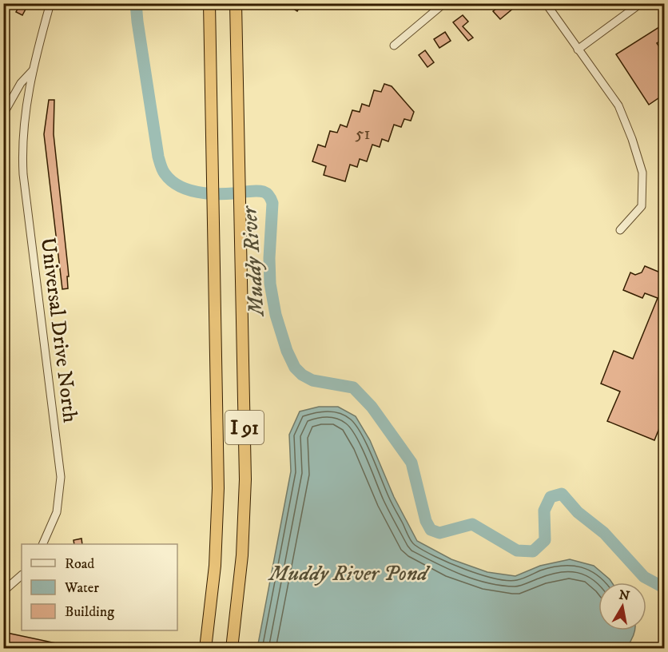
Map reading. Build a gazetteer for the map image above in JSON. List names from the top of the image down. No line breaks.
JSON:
{"streets":{"highway":["I 91"],"street":["Universal Drive North"]},"water":["Muddy River","Muddy River Pond"],"house_numbers":["51"],"legend":["Road","Water","Building"],"north":"top"}
